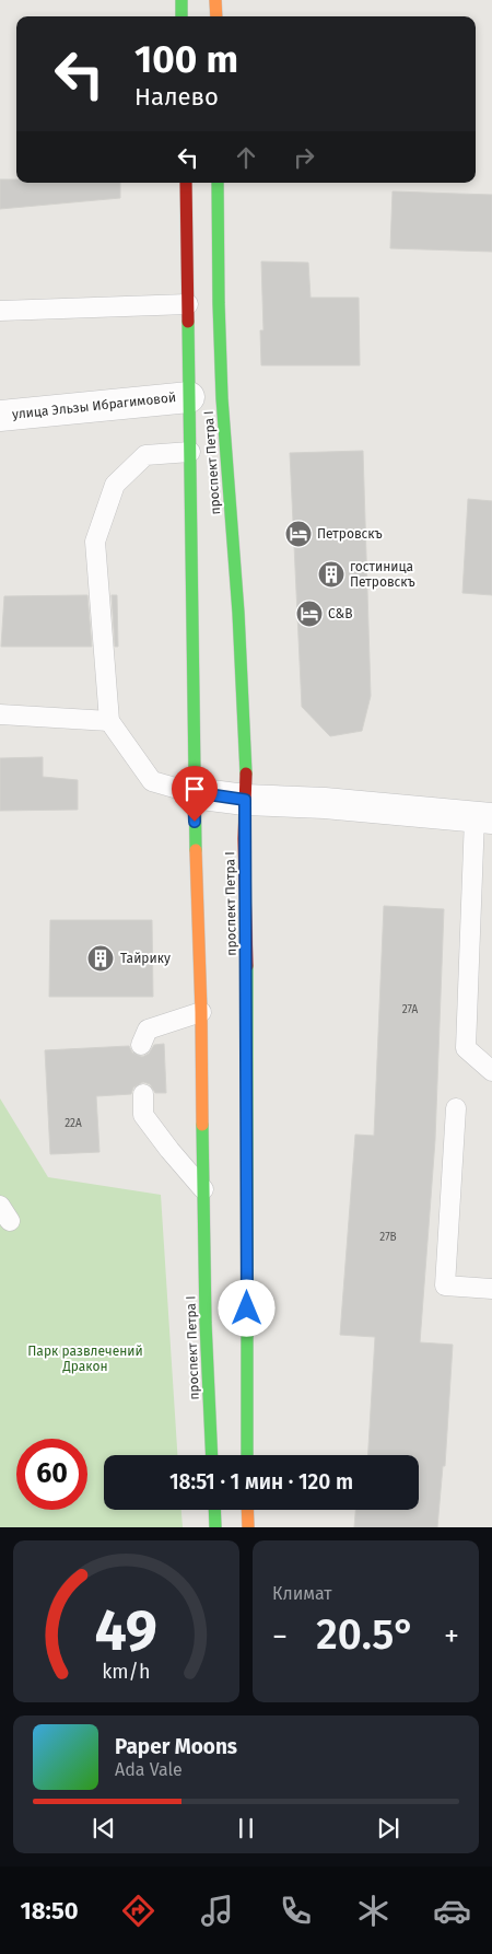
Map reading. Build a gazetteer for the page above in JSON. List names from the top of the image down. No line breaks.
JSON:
{"streets":{"main road":["проспект Петра I"],"street":["улица Эльзы Ибрагимовой"]},"crossings":[["улица Эльзы Ибрагимовой","проспект Петра I"]],"parks":["Парк развлечений Дракон"],"places":{"hotel":["Петровскъ","С&В"],"building":["гостиница Петровскъ","Тайрику"]},"house_numbers":["27А","22А","27В"],"page":{"turn":["100 m","Налево"],"limit":"60","trip":"18:51 · 1 мин · 120 m","tile":"Климат","heat":["−","20.5°","+"],"song":["Paper Moons","Ada Vale"],"tabs":"18:50","gauge":["49","km/h"]}}
